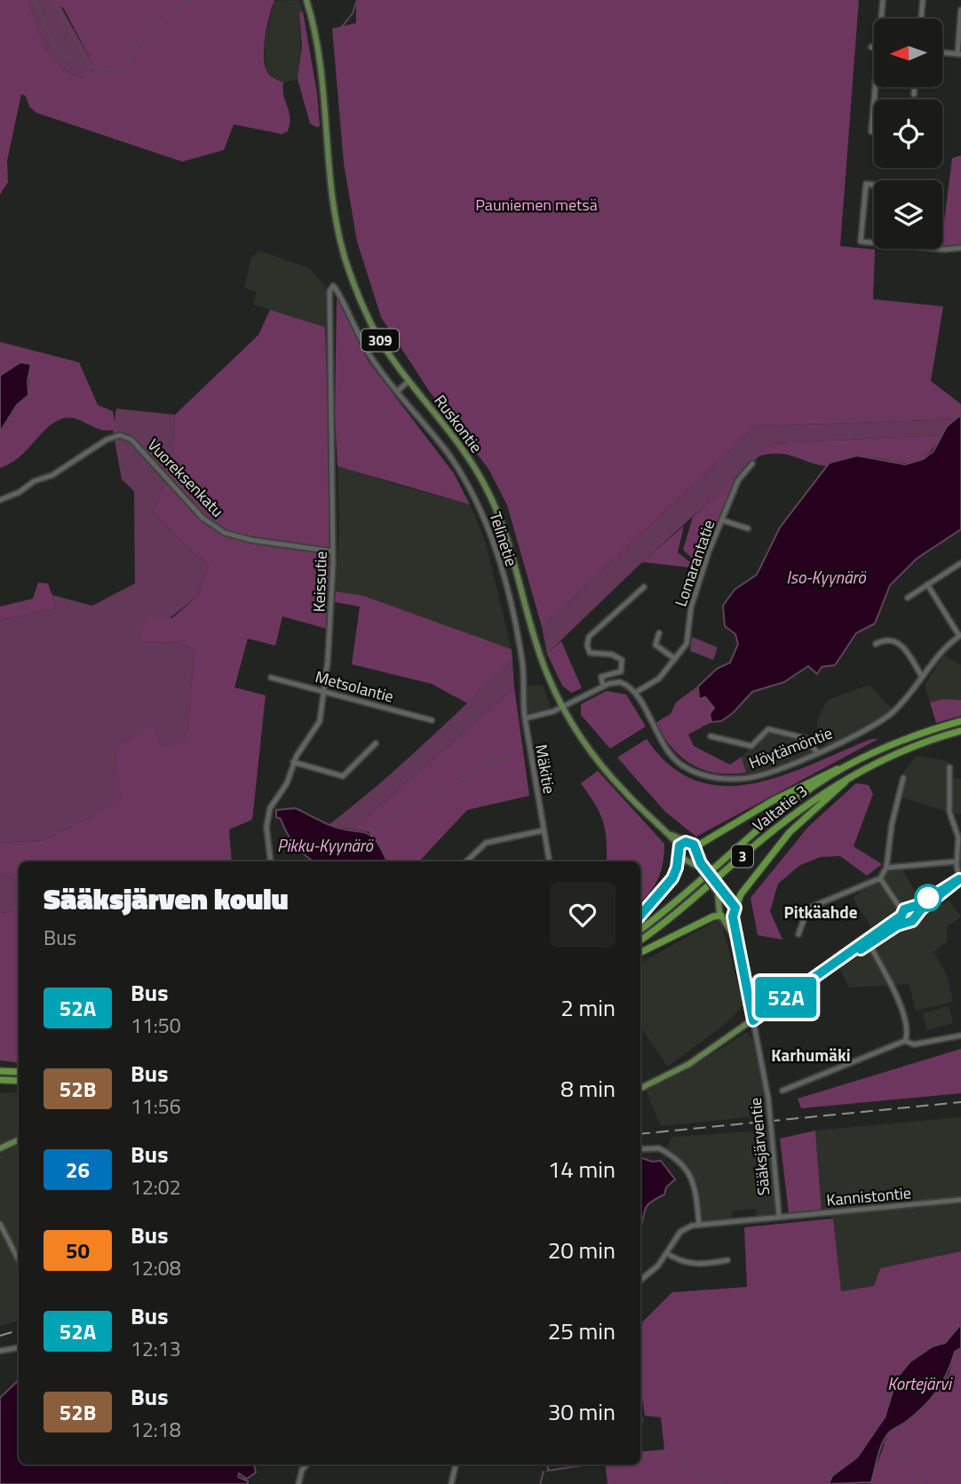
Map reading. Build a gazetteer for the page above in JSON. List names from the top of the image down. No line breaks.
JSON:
{"streets":{"highway":["Valtatie 3","3"],"main road":["309","Ruskontie"],"street":["Vuoreksenkatu","Telinetie","Lomarantatie","Keissutie","Metsolantie","Höytämöntie","Mäkitie","Sääksjärventie","Kannistontie"]},"crossings":[["309","Ruskontie"],["309","Sääksjärventie"],["Vuoreksenkatu","Keissutie"],["Telinetie","Keissutie"],["Telinetie","Mäkitie"],["Lomarantatie","Höytämöntie"],["Keissutie","Metsolantie"],["Sääksjärventie","Kannistontie"]],"districts":["Pitkäahde","Karhumäki"],"water":["Iso-Kyynärö","Pikku-Kyynärö","Kortejärvi"],"parks":["Pauniemen metsä"],"lines":["bus line 52A"],"north":"left","page":{"on_map":"52A","heading":["Sääksjärven koulu","Bus"],"list":[{"mark":"52A","name":"Bus","note":"11:50","value":"2 min"},{"mark":"52B","name":"Bus","note":"11:56","value":"8 min"},{"mark":"26","name":"Bus","note":"12:02","value":"14 min"},{"mark":"50","name":"Bus","note":"12:08","value":"20 min"},{"mark":"52A","name":"Bus","note":"12:13","value":"25 min"},{"mark":"52B","name":"Bus","note":"12:18","value":"30 min"}]}}
